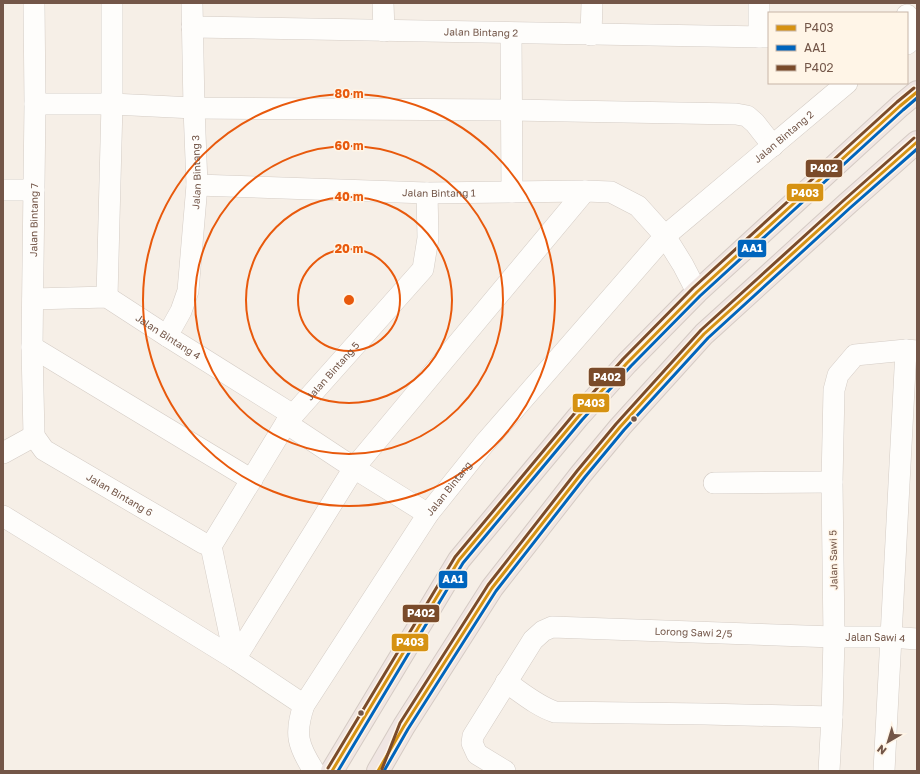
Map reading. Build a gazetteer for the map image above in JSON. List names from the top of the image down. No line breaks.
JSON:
{"streets":{"street":["Jalan Bintang 2","Jalan Bintang 3","Jalan Bintang 1","Jalan Bintang 7","Jalan Bintang 4","Jalan Bintang 5","Jalan Bintang","Jalan Bintang 6","Jalan Sawi 5","Lorong Sawi 2/5","Jalan Sawi 4"]},"crossings":[["Jalan Bintang 2","Jalan Bintang 3"],["Jalan Bintang 2","Jalan Bintang 1"],["Jalan Bintang 2","Jalan Bintang"],["Jalan Bintang 3","Jalan Bintang 1"],["Jalan Bintang 3","Jalan Bintang 4"],["Jalan Bintang 1","Jalan Bintang 5"],["Jalan Bintang 1","Jalan Bintang"],["Jalan Bintang 7","Jalan Bintang 6"],["Jalan Bintang 4","Jalan Bintang 5"],["Jalan Bintang 4","Jalan Bintang"],["Jalan Bintang 5","Jalan Bintang 6"],["Jalan Sawi 5","Lorong Sawi 2/5"],["Jalan Sawi 5","Jalan Sawi 4"],["Lorong Sawi 2/5","Jalan Sawi 4"]],"lines":["transit line P402","transit line P403","transit line AA1"],"legend":["P403","AA1","P402"],"north":"bottom left","rings":["80 m","60 m","40 m","20 m"]}
